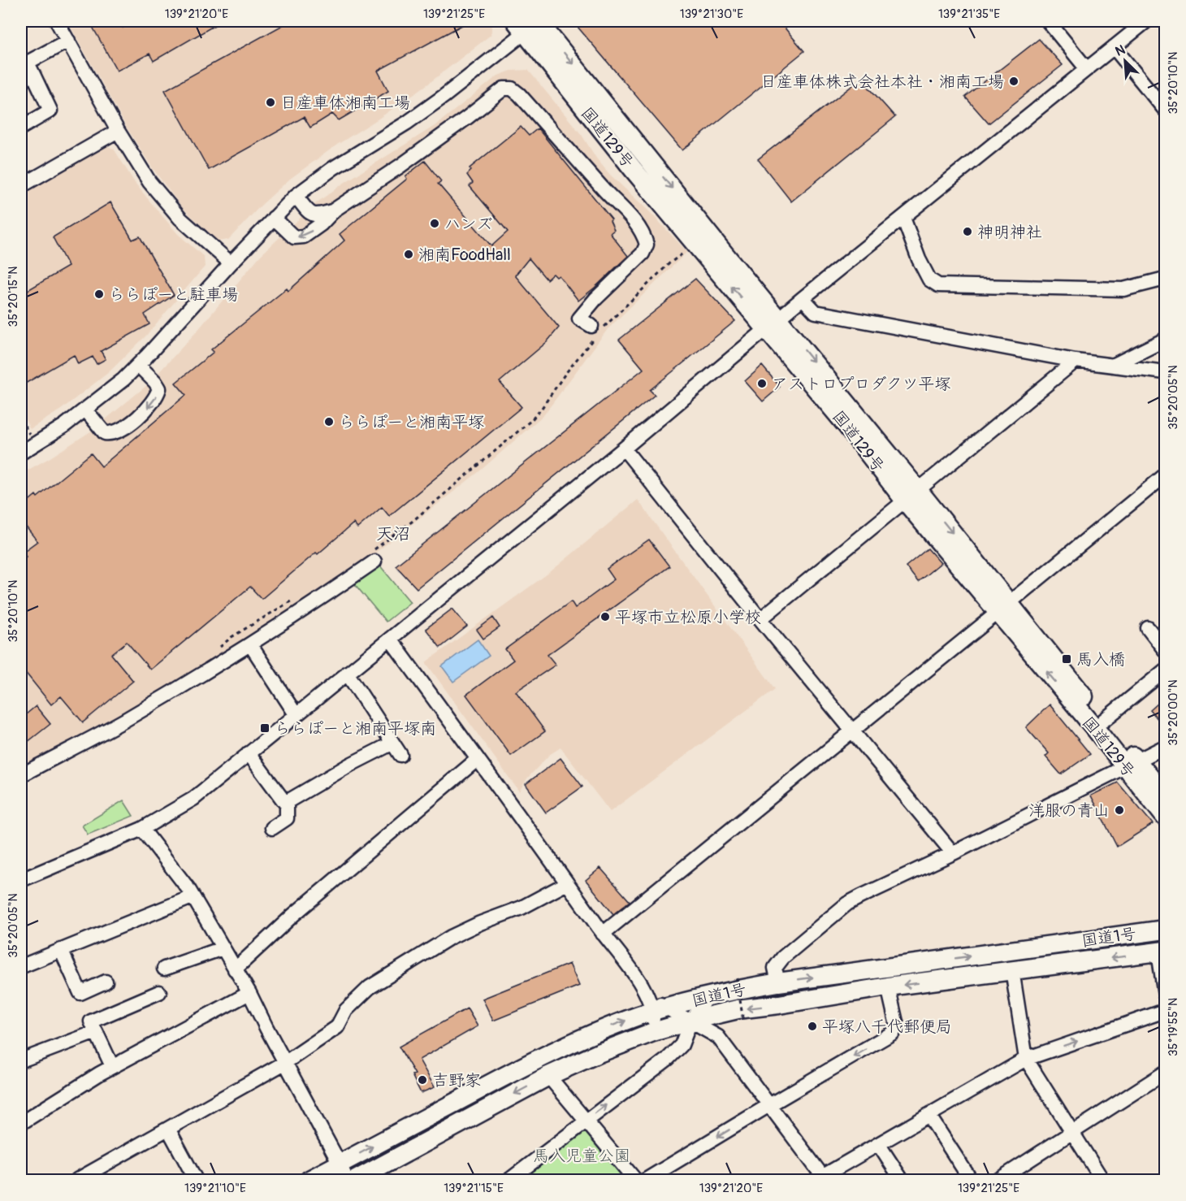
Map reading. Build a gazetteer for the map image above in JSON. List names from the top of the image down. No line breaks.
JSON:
{"streets":{"highway":["国道129号","国道1号"]},"districts":["天沼"],"parks":["馬入児童公園"],"places":{"other":["日産車体株式会社本社・湘南工場","日産車体湘南工場","ハンズ","神明神社","湘南FoodHall","ららぽーと駐車場","アストロプロダクツ平塚","ららぽーと湘南平塚","平塚市立松原小学校","洋服の青山","平塚八千代郵便局","吉野家"],"transit":["馬入橋","ららぽーと湘南平塚南"]},"north":"top left","coordinates":["139°21'20\"E","139°21'25\"E","139°21'30\"E","139°21'35\"E","35°20'10\"N","35°20'15\"N","35°20'05\"N","35°20'00\"N","35°19'55\"N","139°21'10\"E","139°21'15\"E"]}
